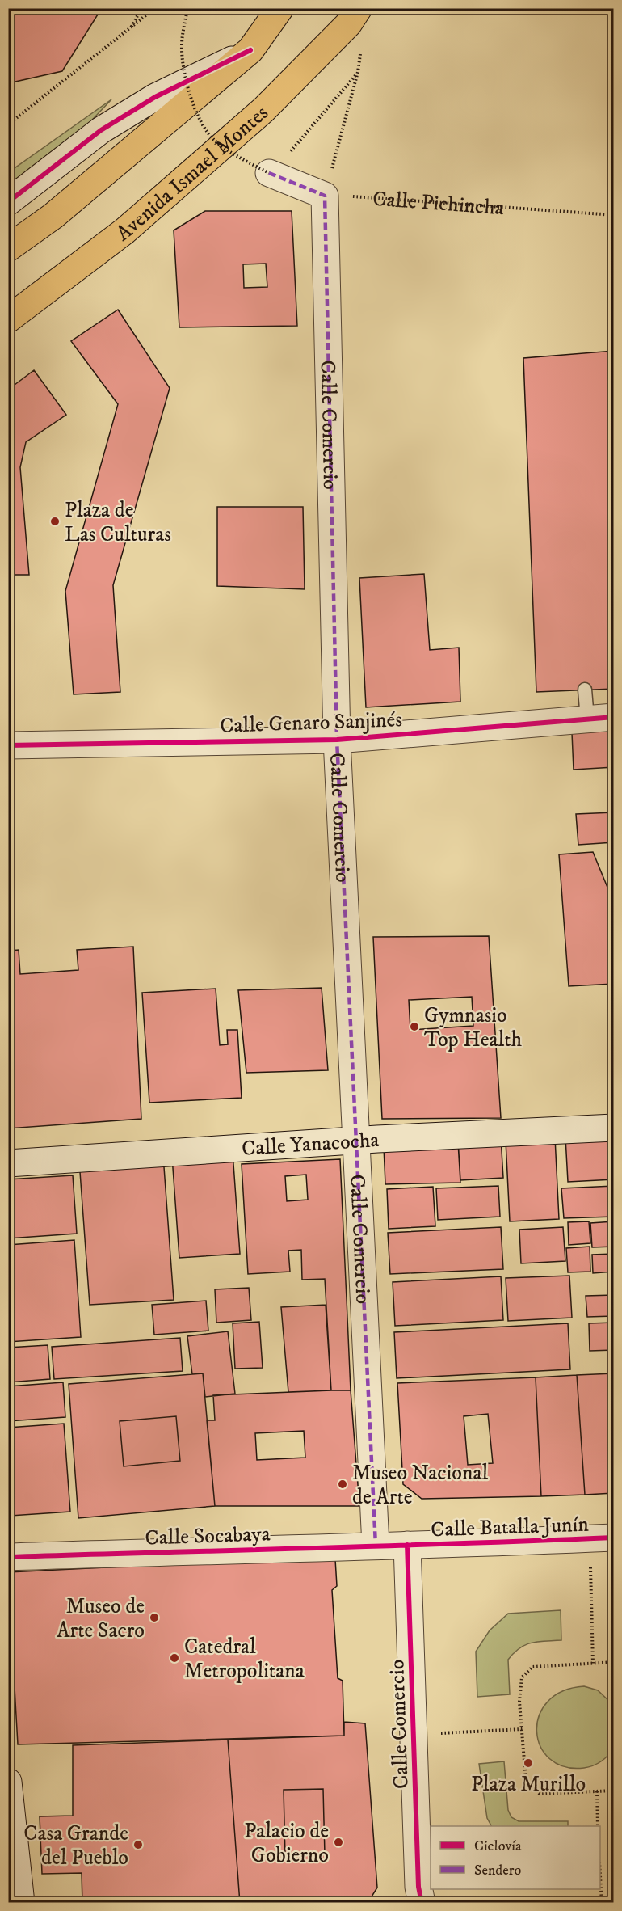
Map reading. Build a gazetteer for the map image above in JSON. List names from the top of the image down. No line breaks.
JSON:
{"streets":{"main road":["Avenida Ismael Montes"],"street":["Calle Comercio","Calle Genaro Sanjinés","Calle Yanacocha","Calle Batalla Junín","Calle Socabaya"],"path":["Calle Pichincha"]},"crossings":[["Calle Pichincha","Calle Comercio"],["Calle Comercio","Calle Genaro Sanjinés"],["Calle Comercio","Calle Yanacocha"],["Calle Comercio","Calle Batalla Junín"],["Calle Comercio","Calle Socabaya"],["Calle Batalla Junín","Calle Socabaya"]],"places":["Plaza de Las Culturas","Gymnasio Top Health","Museo Nacional de Arte","Museo de Arte Sacro","Catedral Metropolitana","Plaza Murillo","Palacio de Gobierno","Casa Grande del Pueblo"],"legend":["Ciclovía","Sendero"]}
